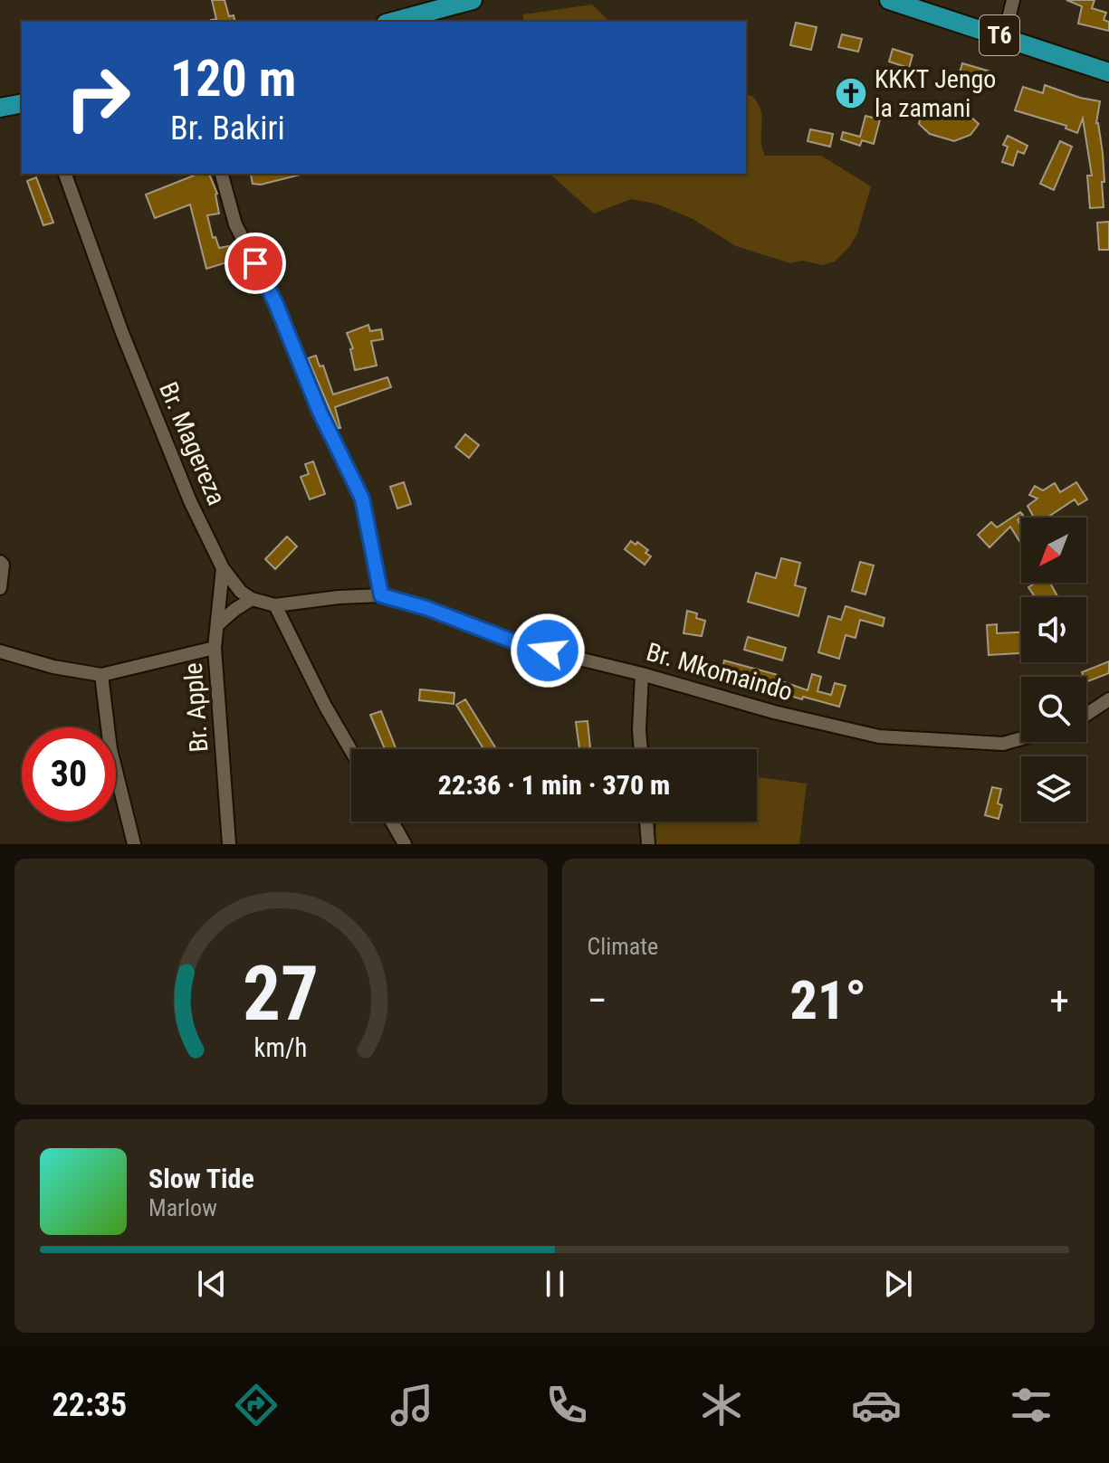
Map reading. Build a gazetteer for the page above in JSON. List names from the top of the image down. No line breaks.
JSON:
{"streets":{"highway":["T6"],"street":["Br. Magereza","Br. Mkomaindo","Br. Apple"]},"crossings":[["Br. Magereza","Br. Apple"]],"places":{"church":["KKKT Jengo la zamani"]},"north":"bottom left","page":{"turn":["120 m","Br. Bakiri"],"limit":"30","trip":"22:36 · 1 min · 370 m","tile":"Climate","heat":["−","21°","+"],"song":["Slow Tide","Marlow"],"tabs":"22:35","gauge":["27","km/h"]}}
